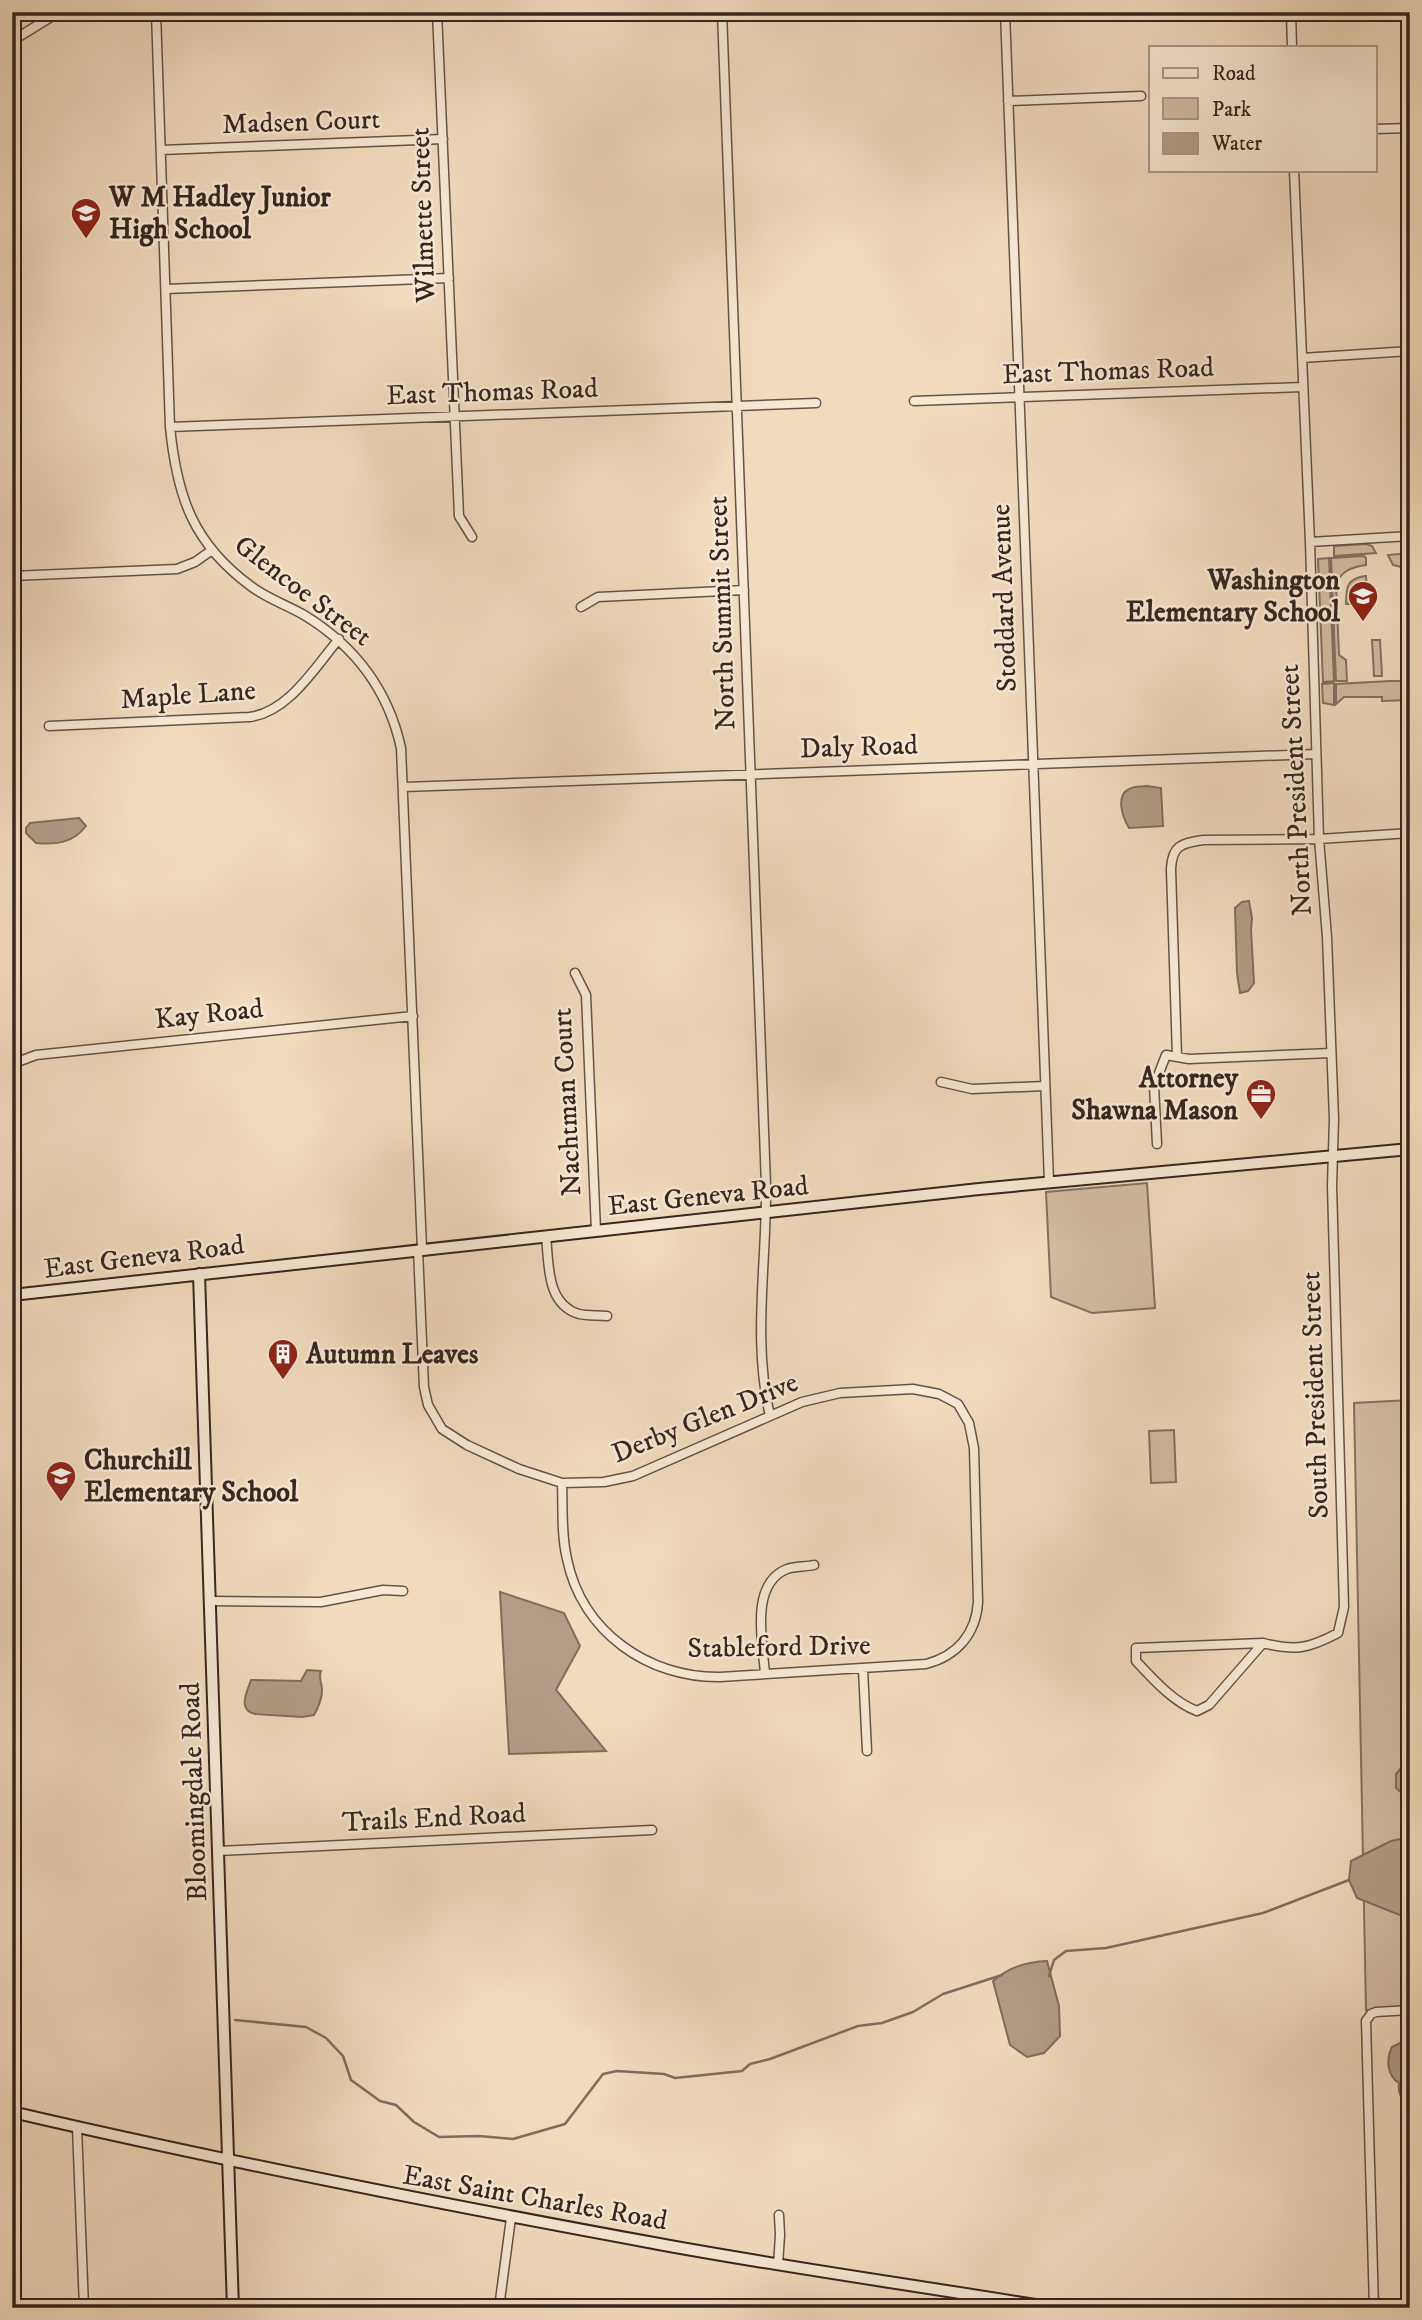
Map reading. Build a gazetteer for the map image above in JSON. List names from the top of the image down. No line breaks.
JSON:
{"streets":{"street":["Madsen Court","Wilmette Street","East Thomas Road","Glencoe Street","Stoddard Avenue","North Summit Street","Maple Lane","Daly Road","North President Street","Kay Road","Nachtman Court","East Geneva Road","South President Street","Derby Glen Drive","Stableford Drive","Bloomingdale Road","Trails End Road","East Saint Charles Road"]},"crossings":[["Madsen Court","Wilmette Street"],["Madsen Court","Glencoe Street"],["Wilmette Street","East Thomas Road"],["East Thomas Road","Glencoe Street"],["East Thomas Road","Stoddard Avenue"],["East Thomas Road","North Summit Street"],["East Thomas Road","North President Street"],["Glencoe Street","Maple Lane"],["Glencoe Street","Daly Road"],["Glencoe Street","Kay Road"],["Glencoe Street","East Geneva Road"],["Glencoe Street","Derby Glen Drive"],["Stoddard Avenue","Daly Road"],["Stoddard Avenue","East Geneva Road"],["North Summit Street","Daly Road"],["North Summit Street","East Geneva Road"],["North Summit Street","Derby Glen Drive"],["Daly Road","North President Street"],["North President Street","East Geneva Road"],["North President Street","South President Street"],["Nachtman Court","East Geneva Road"],["East Geneva Road","South President Street"],["East Geneva Road","Bloomingdale Road"],["Derby Glen Drive","Stableford Drive"],["Bloomingdale Road","Trails End Road"],["Bloomingdale Road","East Saint Charles Road"]],"places":{"school or university":["W M Hadley Junior High School","Washington Elementary School","Churchill Elementary School"],"office":["Attorney Shawna Mason"],"building":["Autumn Leaves"]},"legend":["Road","Park","Water"]}
